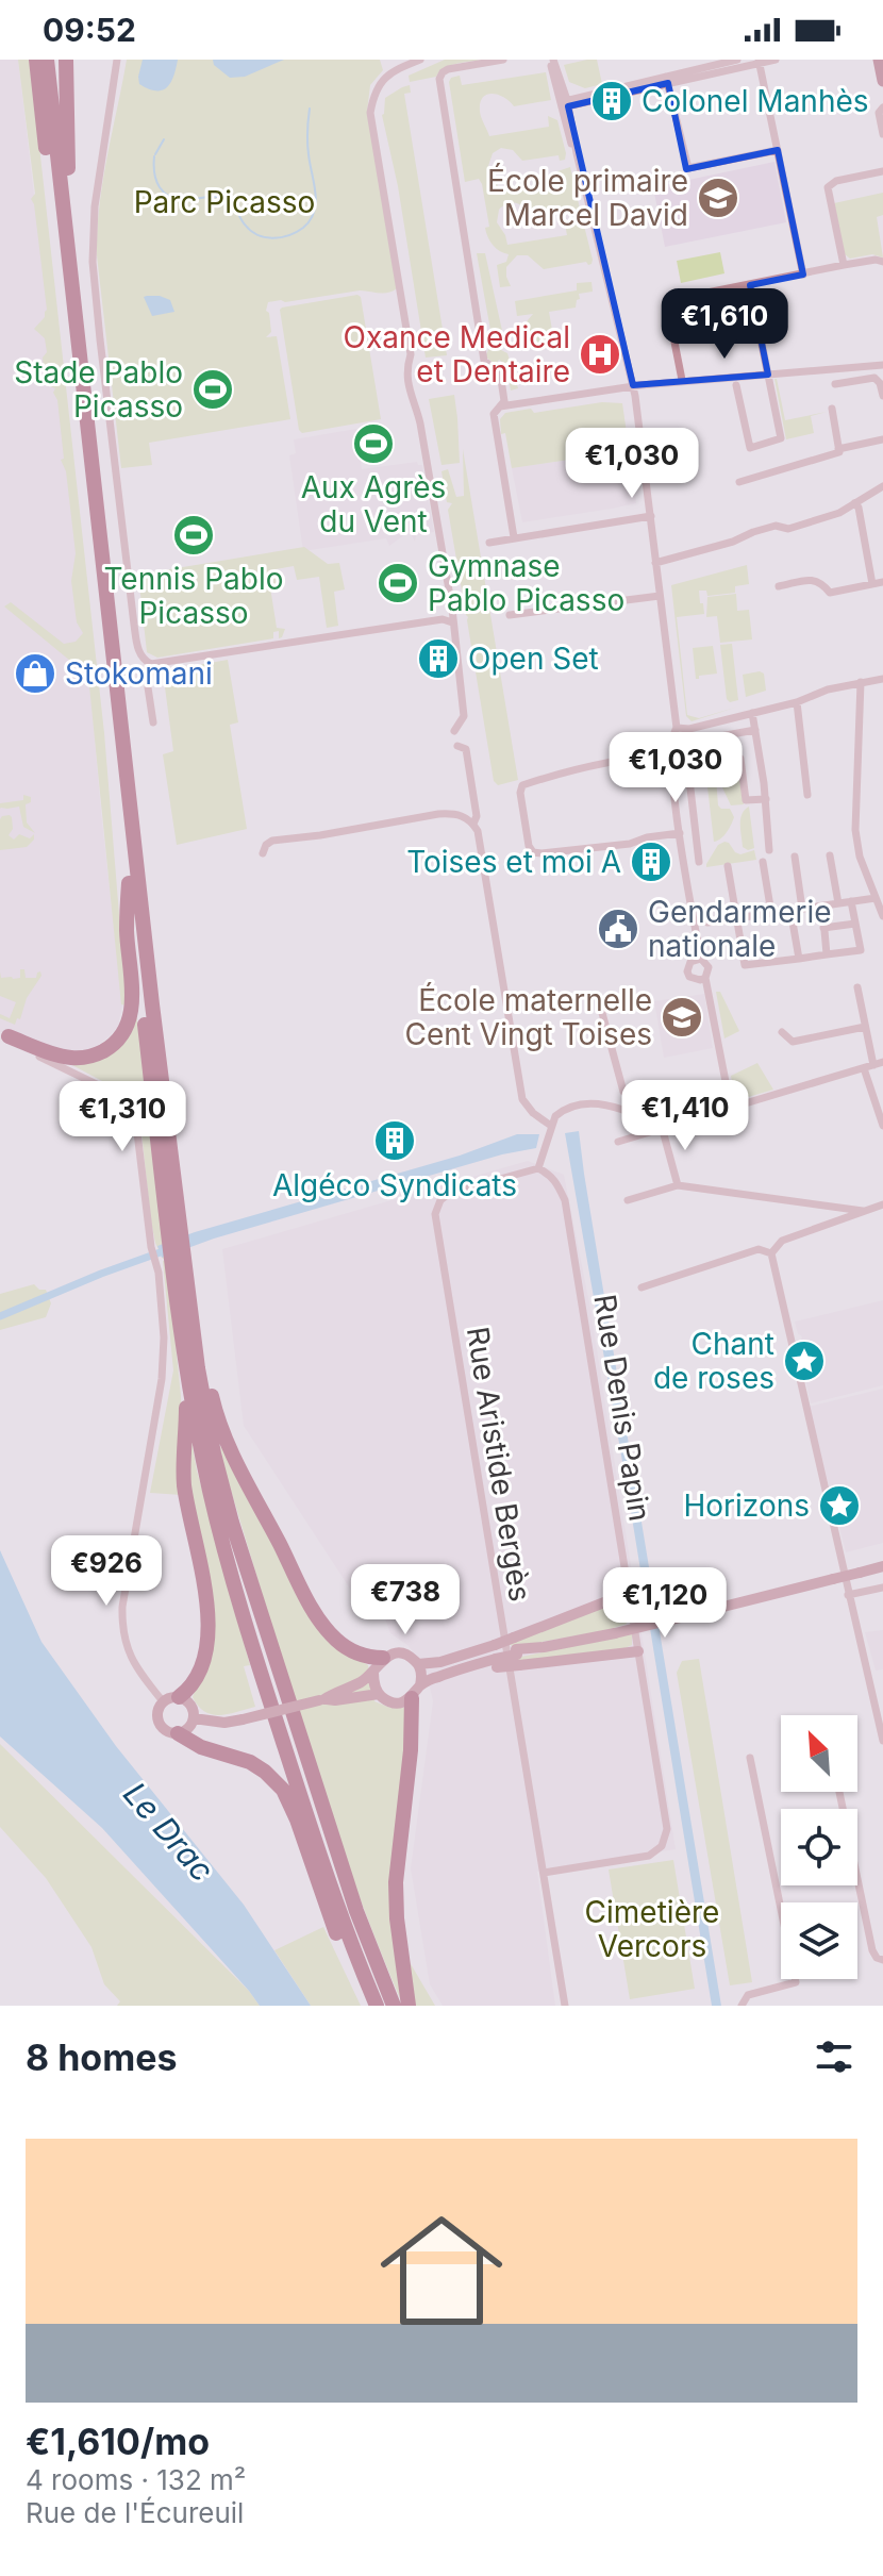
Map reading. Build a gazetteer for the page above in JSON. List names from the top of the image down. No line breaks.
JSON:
{"streets":{"street":["Rue Denis Papin","Rue Aristide Bergès"]},"crossings":[["Rue Denis Papin","Rue Aristide Bergès"]],"water":["Le Drac"],"parks":["Parc Picasso","Cimetière Vercors"],"places":{"building":["Colonel Manhès","Open Set","Toises et moi A","Algéco Syndicats"],"school or university":["École primaire Marcel David","École maternelle Cent Vingt Toises"],"hospital":["Oxance Medical et Dentaire"],"sports":["Stade Pablo Picasso","Aux Agrès du Vent","Tennis Pablo Picasso","Gymnase Pablo Picasso"],"shop":["Stokomani"],"public building":["Gendarmerie nationale"],"place":["Chant de roses","Horizons"]},"north":"top left","page":{"status":"09:52","price":["€1,610","€1,030","€1,030","€1,410","€1,310","€926","€738","€1,120"],"heading":"8 homes","list":[{"name":"€1,610/mo","note":"4 rooms · 132 m² · Rue de l'Écureuil"}]}}
